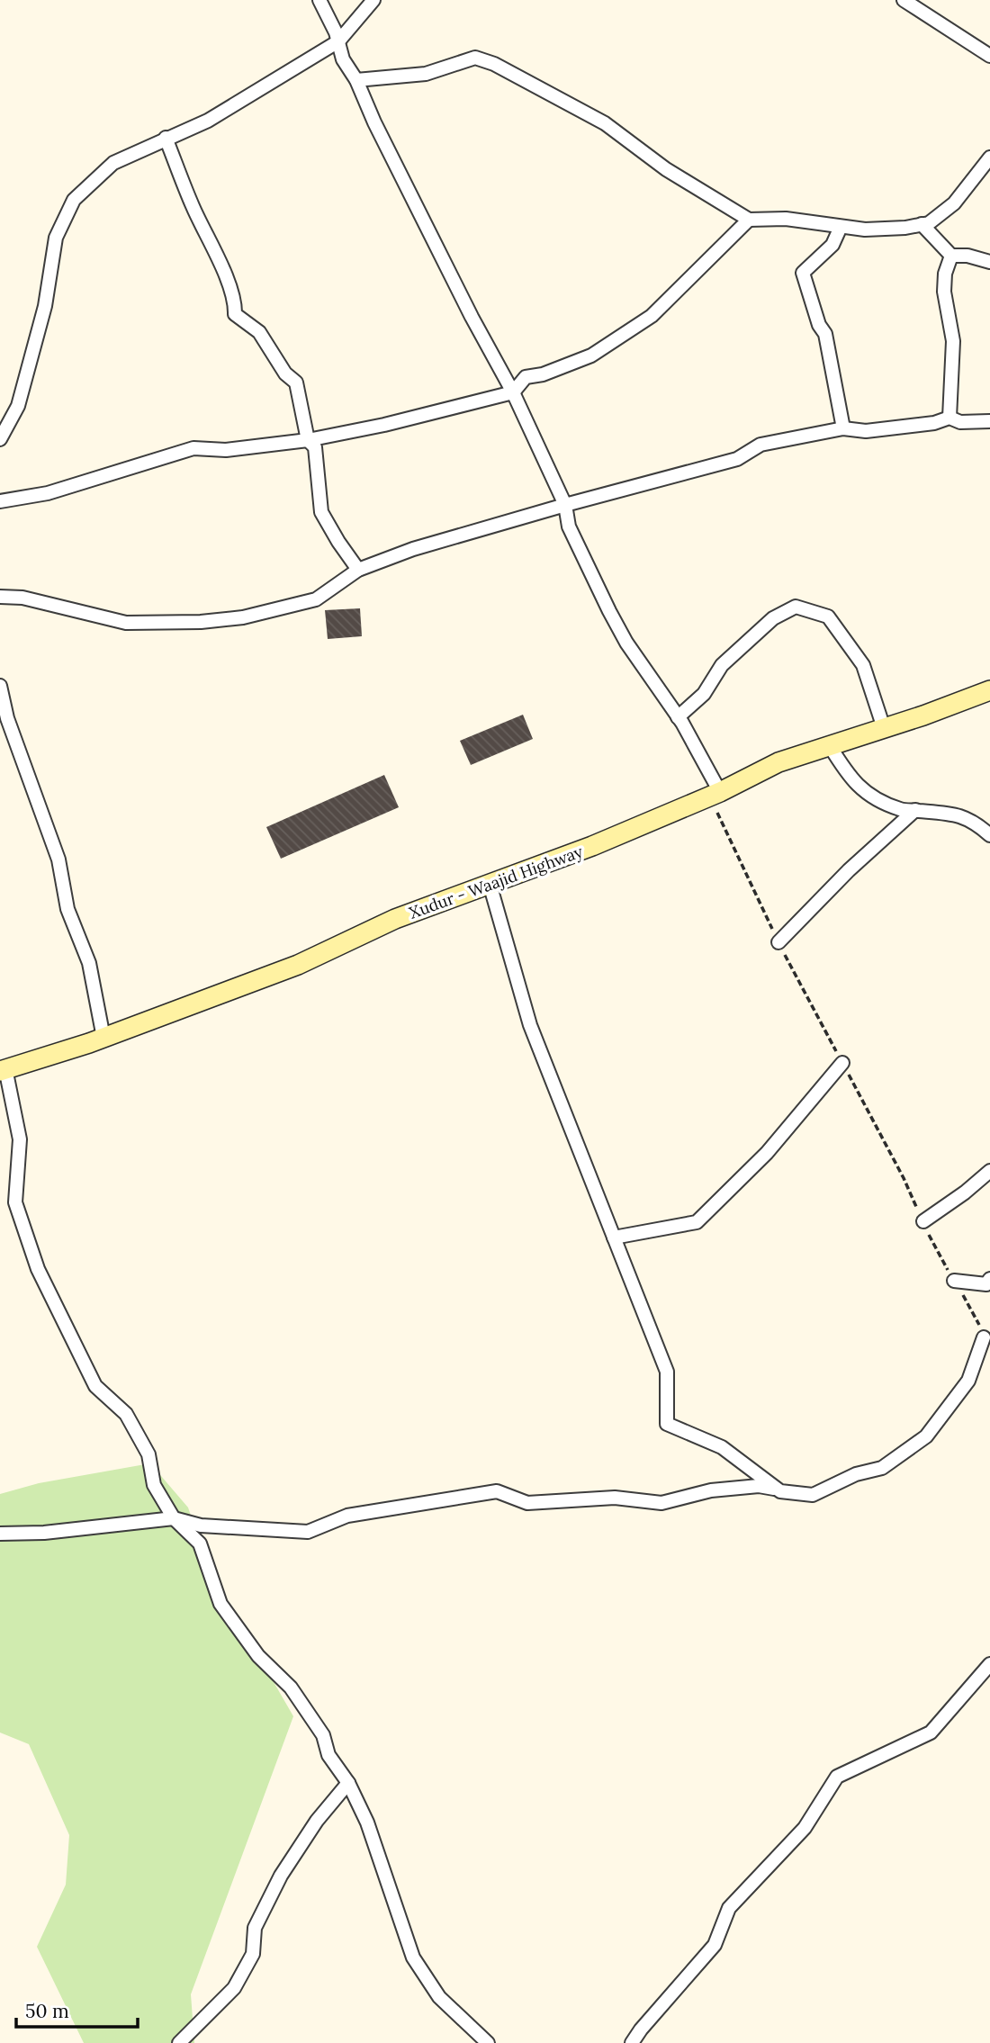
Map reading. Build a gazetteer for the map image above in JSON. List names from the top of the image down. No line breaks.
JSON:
{"streets":{"main road":["Xudur - Waajid Highway"]},"scale_bar":"50 m"}
